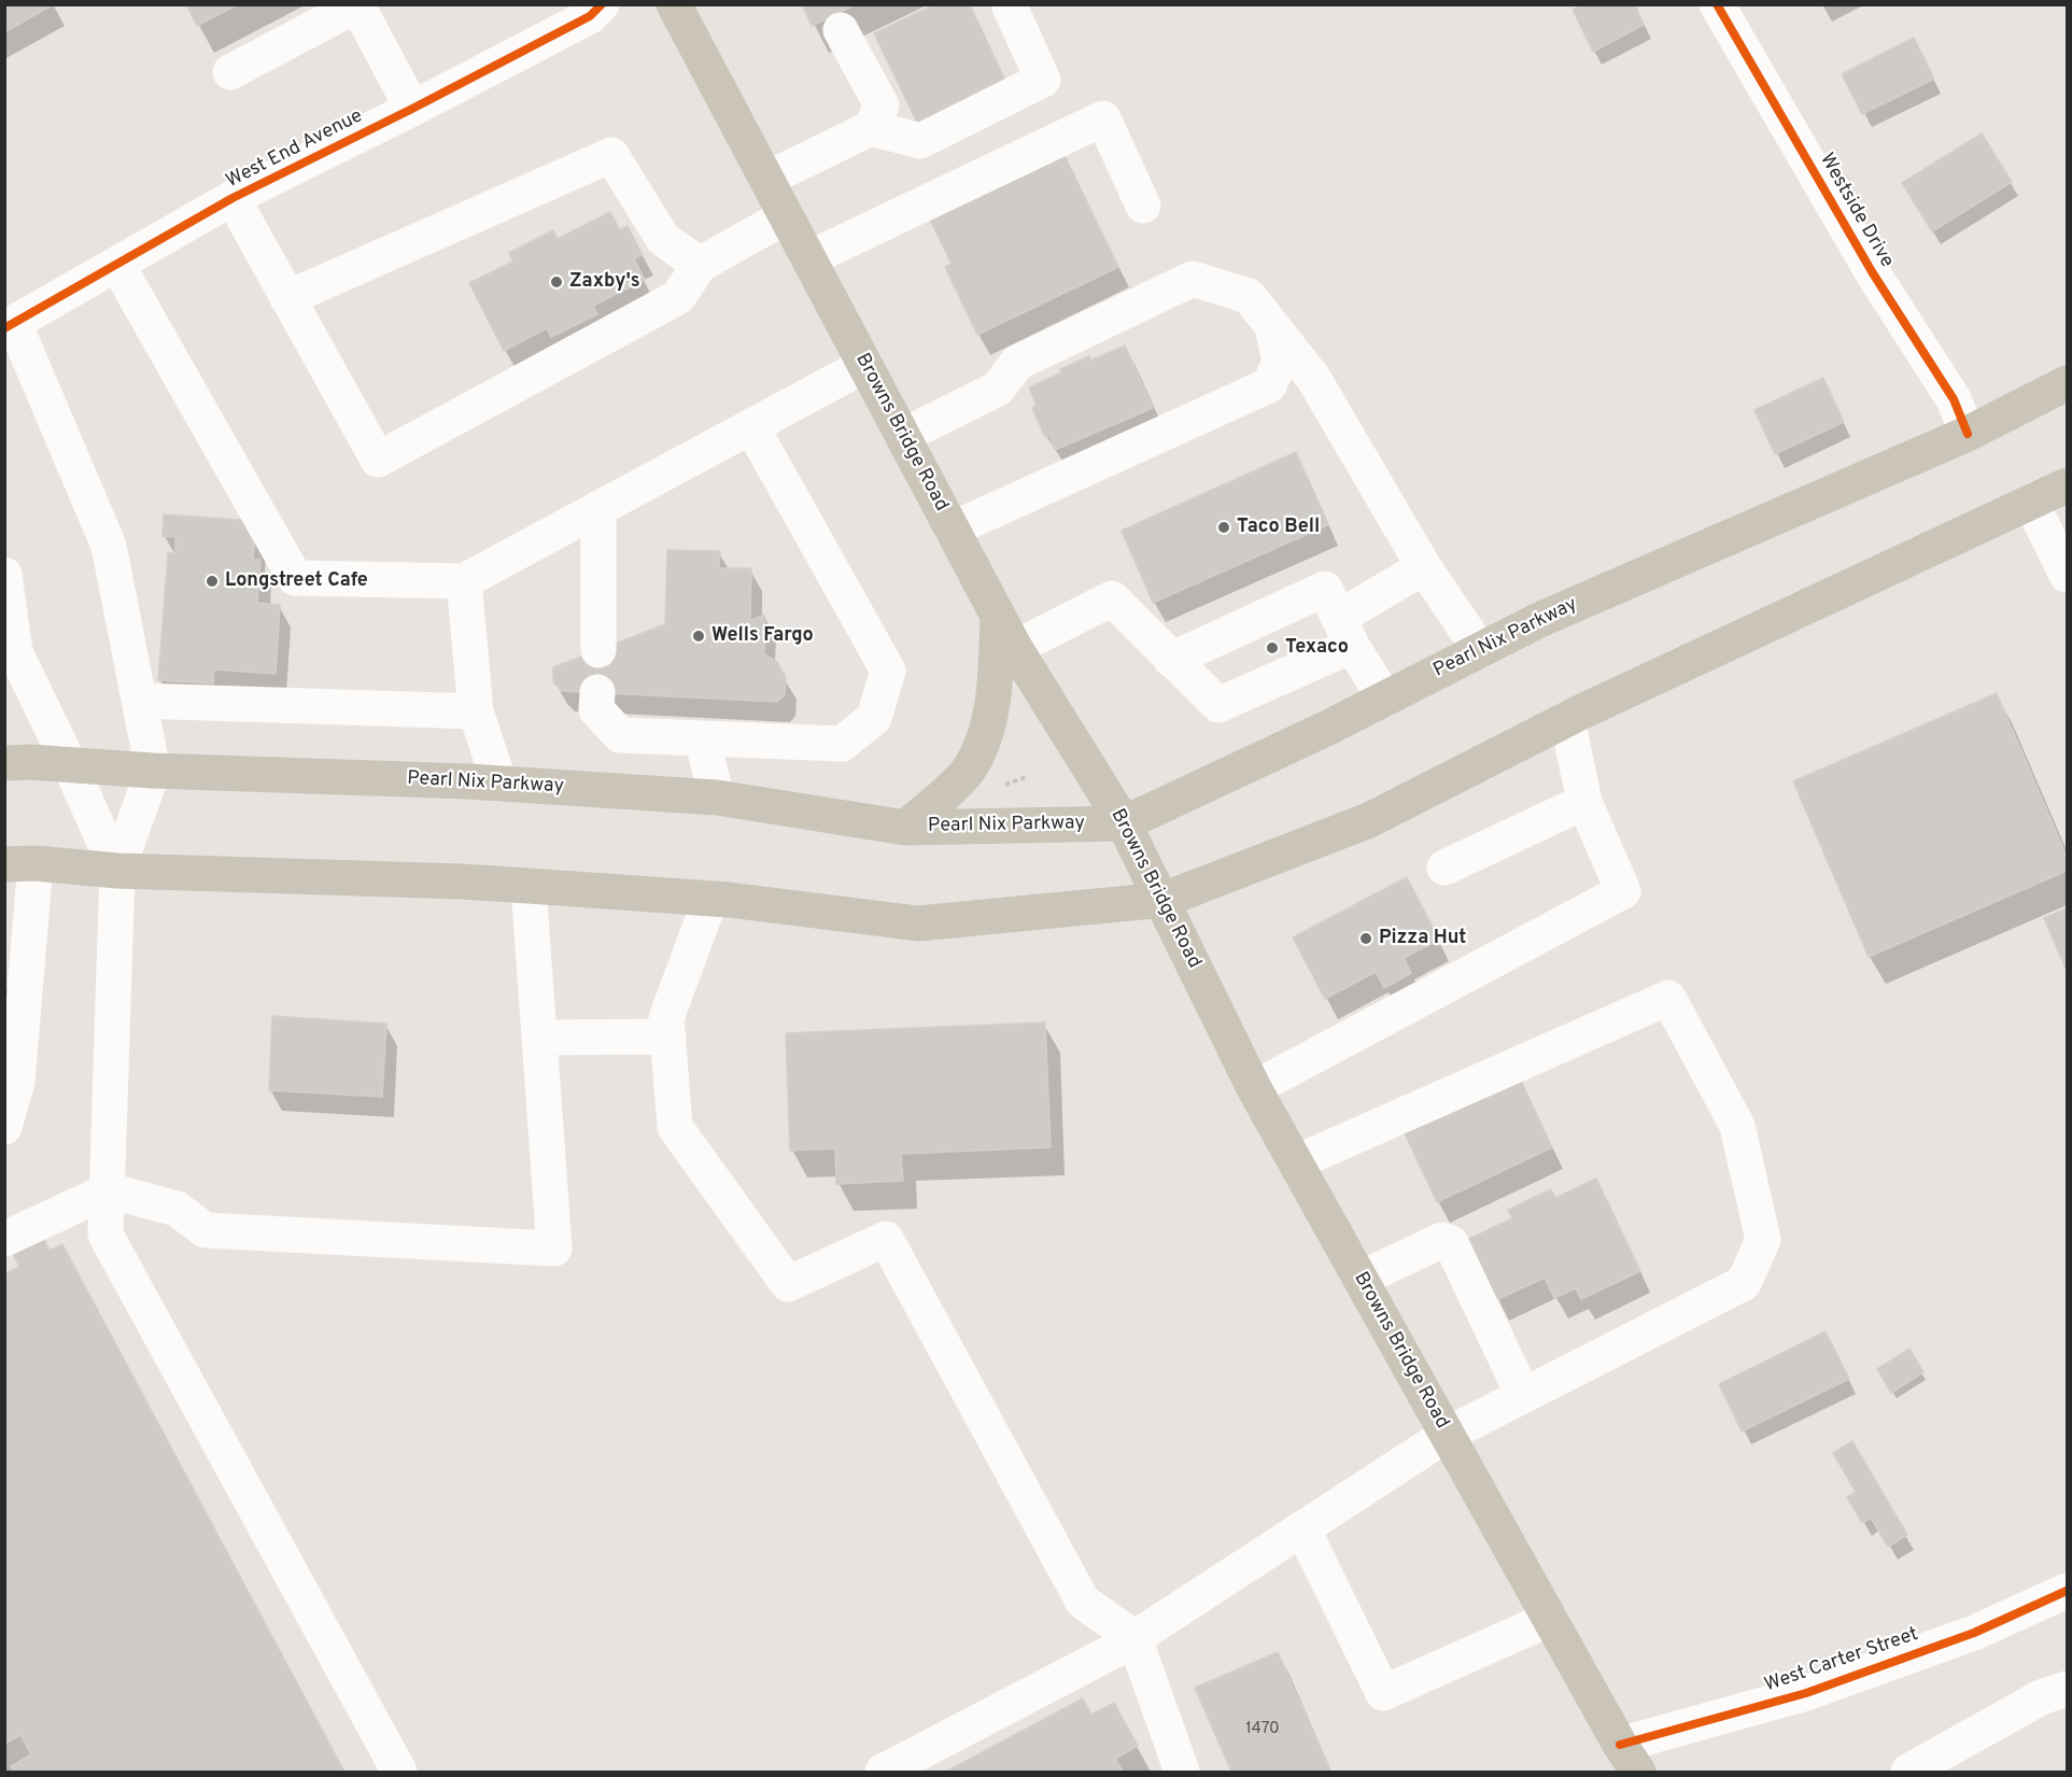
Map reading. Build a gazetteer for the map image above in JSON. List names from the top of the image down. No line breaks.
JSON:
{"streets":{"main road":["Browns Bridge Road","Pearl Nix Parkway"],"street":["West End Avenue","Westside Drive","West Carter Street"]},"crossings":[["Westside Drive","Pearl Nix Parkway"],["Browns Bridge Road","Pearl Nix Parkway"],["Browns Bridge Road","West Carter Street"]],"places":["Zaxby's","Taco Bell","Longstreet Cafe","Wells Fargo","Texaco","Pizza Hut"],"house_numbers":["1470"]}
